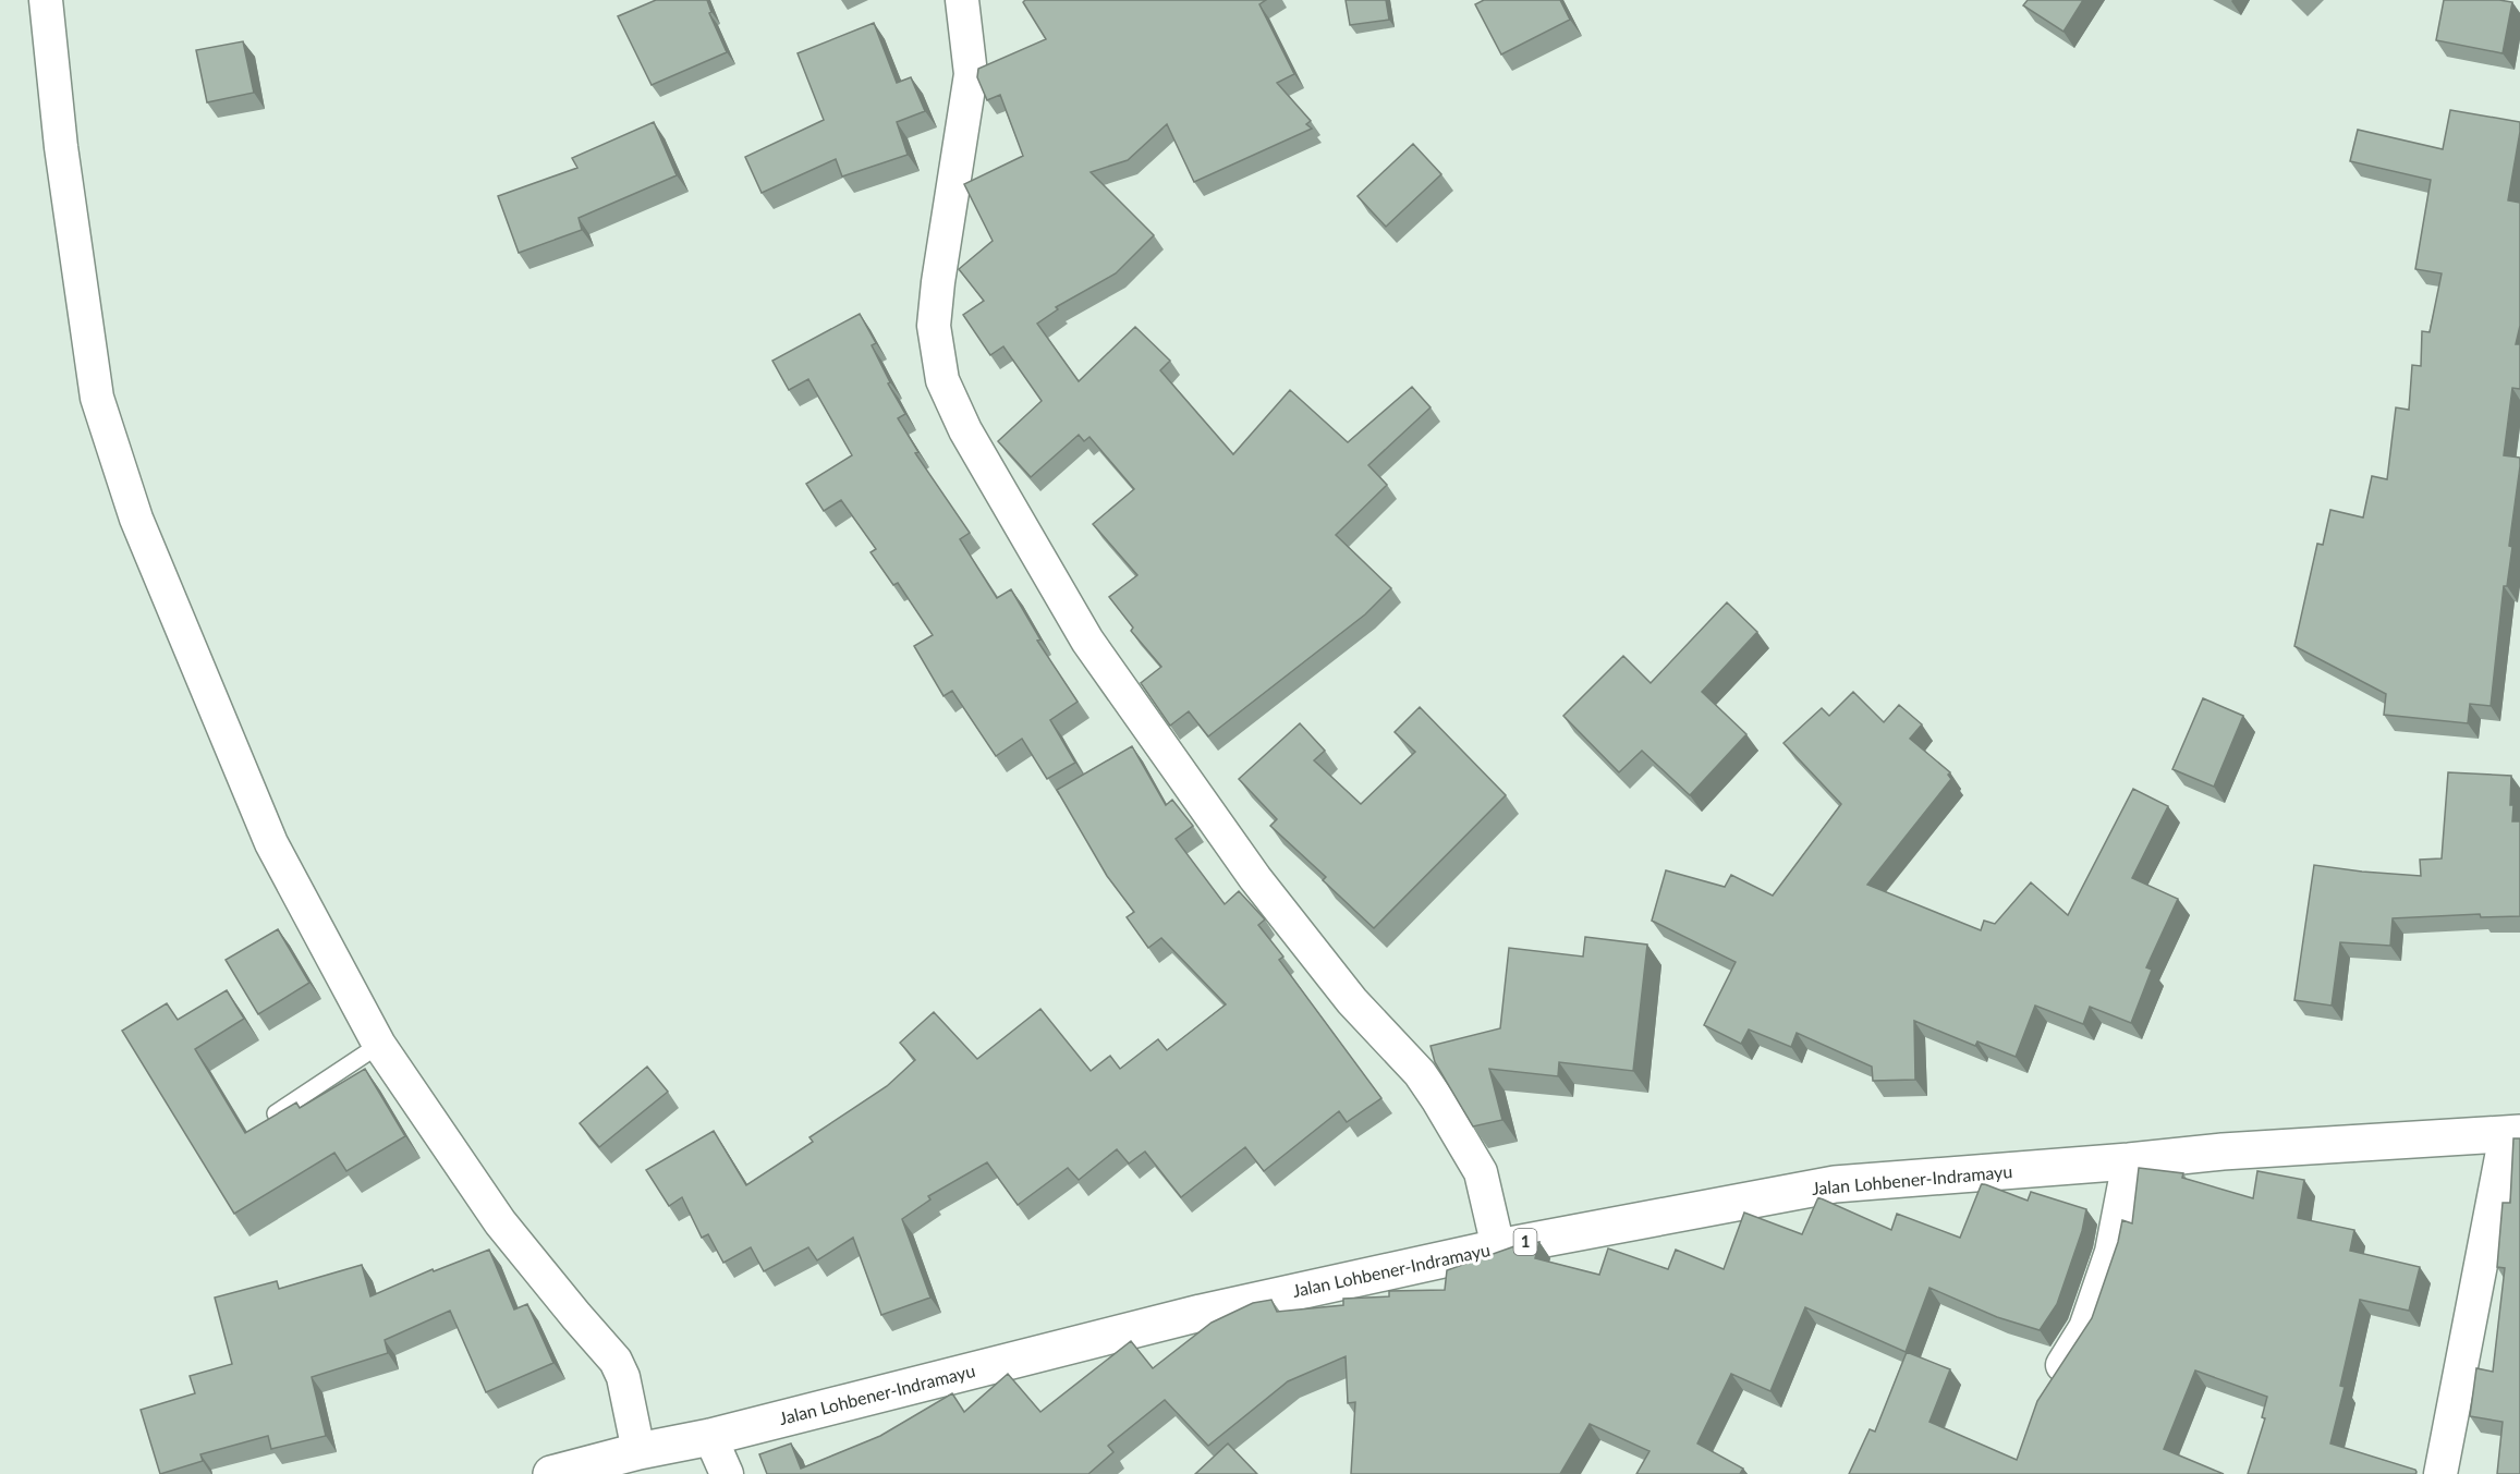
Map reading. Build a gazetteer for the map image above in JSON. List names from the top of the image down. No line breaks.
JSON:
{"streets":{"highway":["Jalan Lohbener-Indramayu","1"]}}
